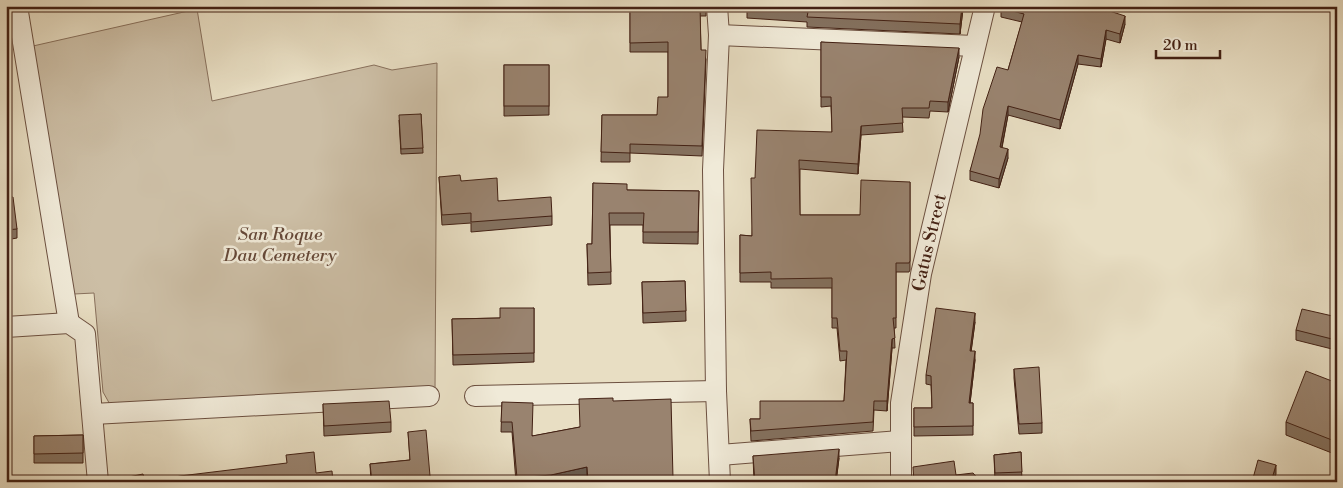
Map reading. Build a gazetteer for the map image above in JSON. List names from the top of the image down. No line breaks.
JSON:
{"streets":{"street":["Gatus Street"]},"parks":["San Roque Dau Cemetery"],"scale_bar":"20 m"}
